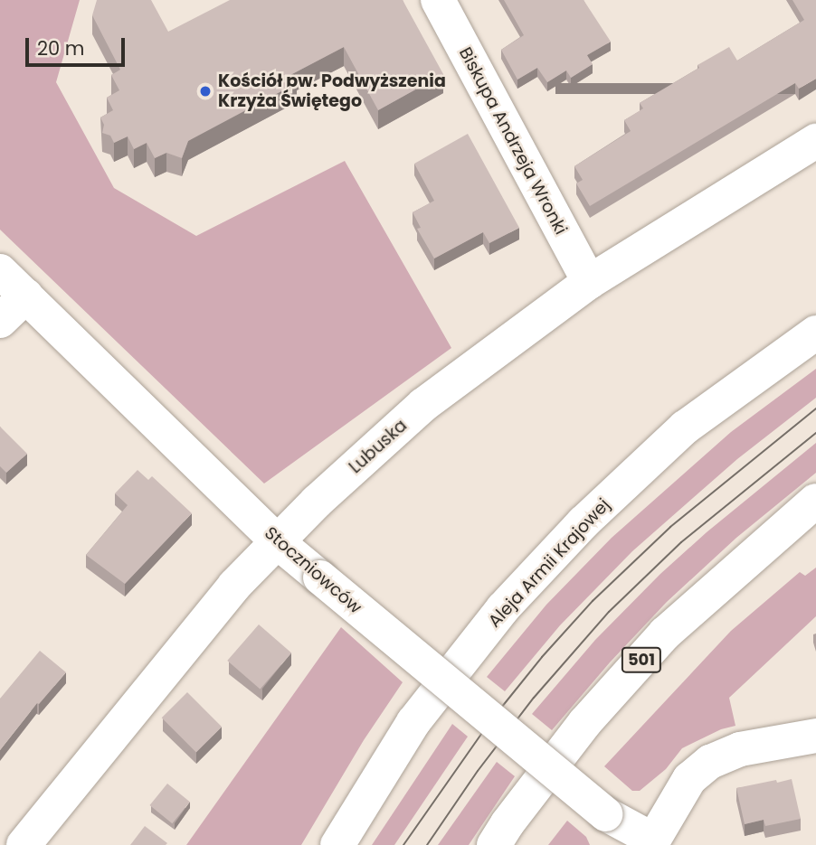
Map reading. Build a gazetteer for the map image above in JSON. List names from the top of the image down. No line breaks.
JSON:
{"streets":{"street":["Biskupa Andrzeja Wronki","Lubuska","Aleja Armii Krajowej","Stoczniowców","501"]},"crossings":[["Biskupa Andrzeja Wronki","Lubuska"],["Lubuska","Stoczniowców"]],"places":["Kościół pw. Podwyższenia Krzyża Świętego"],"scale_bar":"20 m"}
